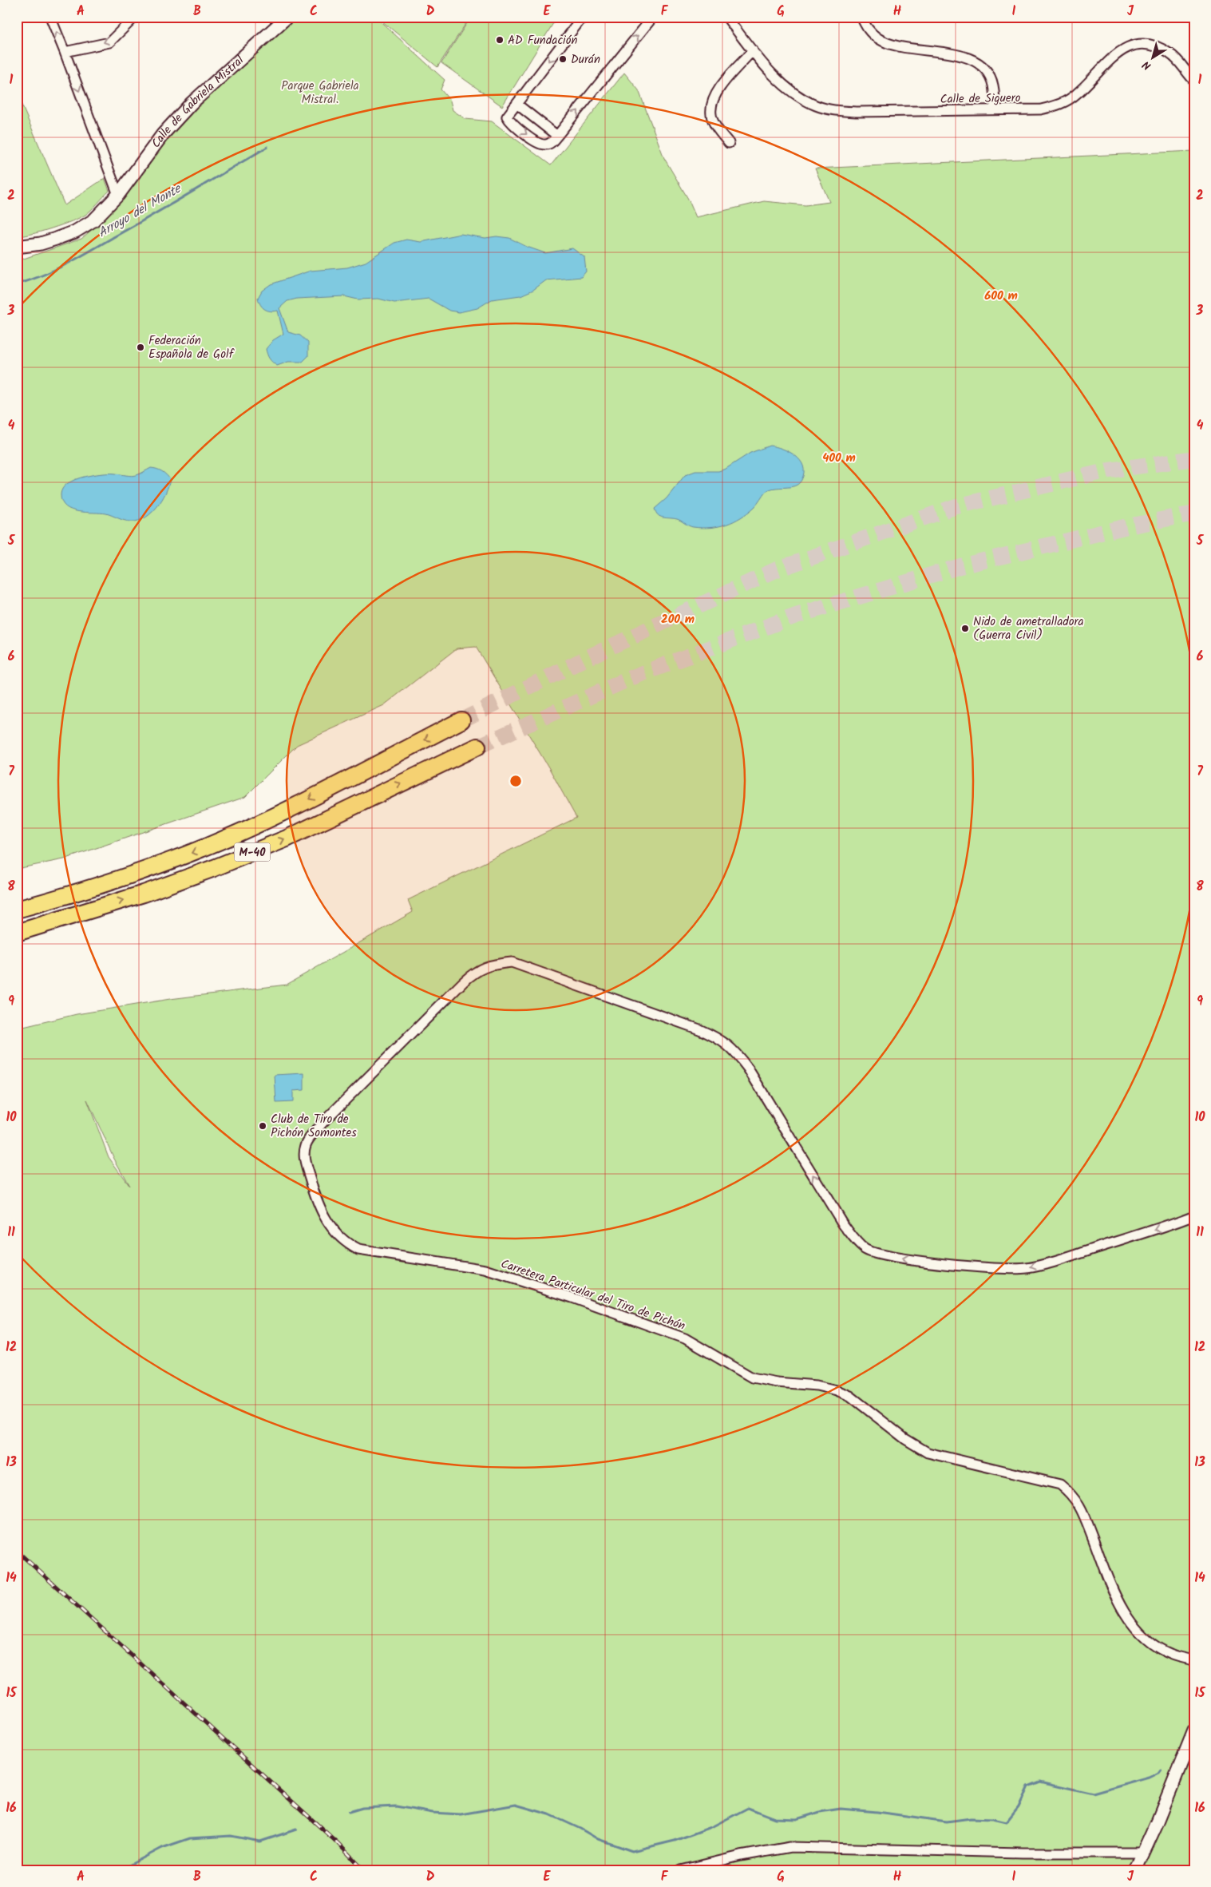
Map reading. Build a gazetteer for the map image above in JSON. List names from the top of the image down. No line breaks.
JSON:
{"streets":{"highway":["M-40"],"street":["Calle de Siguero","Calle de Gabriela Mistral","Carretera Particular del Tiro de Pichón"]},"water":["Arroyo del Monte"],"parks":["Parque Gabriela Mistral."],"places":["AD Fundación","Durán","Federación Española de Golf","Nido de ametralladora (Guerra Civil)","Club de Tiro de Pichón Somontes"],"north":"bottom left","grid":{"columns":["A","B","C","D","E","F","G","H","I","J"],"rows":["1","2","3","4","5","6","7","8","9","10","11","12","13","14","15","16"]},"rings":["600 m","400 m","200 m"]}
